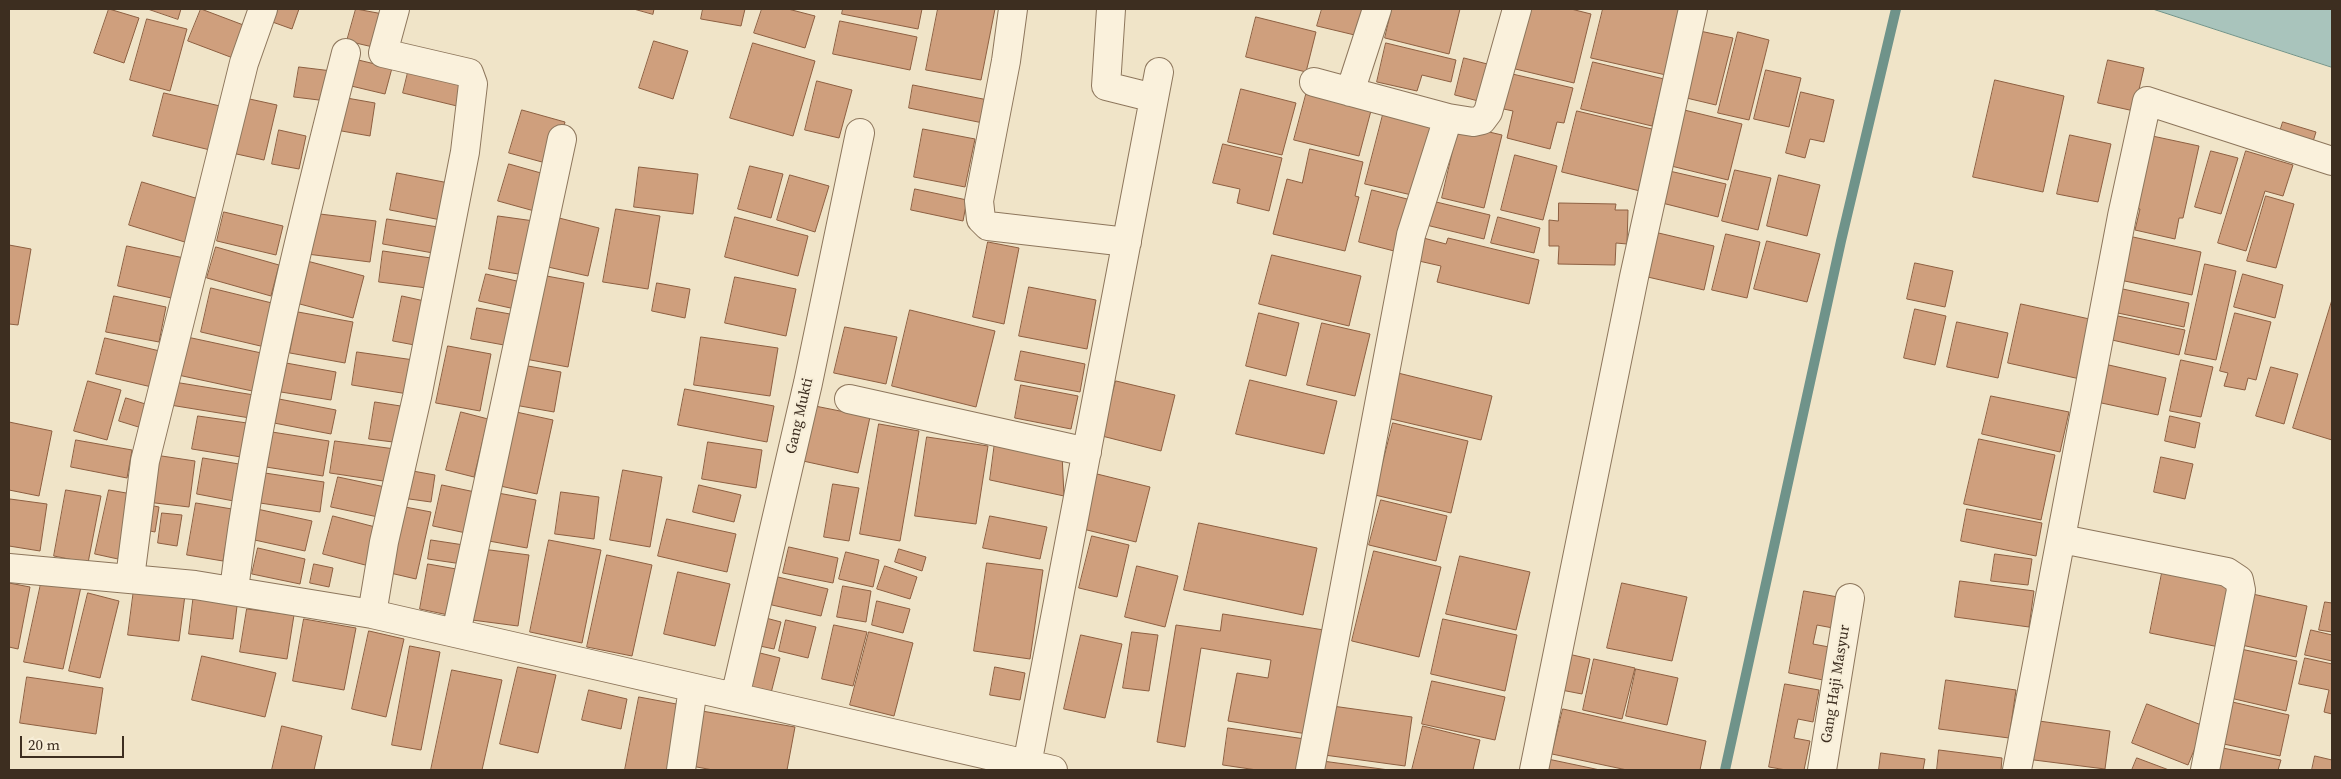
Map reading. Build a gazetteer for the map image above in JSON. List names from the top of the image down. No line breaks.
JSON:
{"streets":{"street":["Gang Mukti","Gang Haji Masyur"]},"scale_bar":"20 m"}
